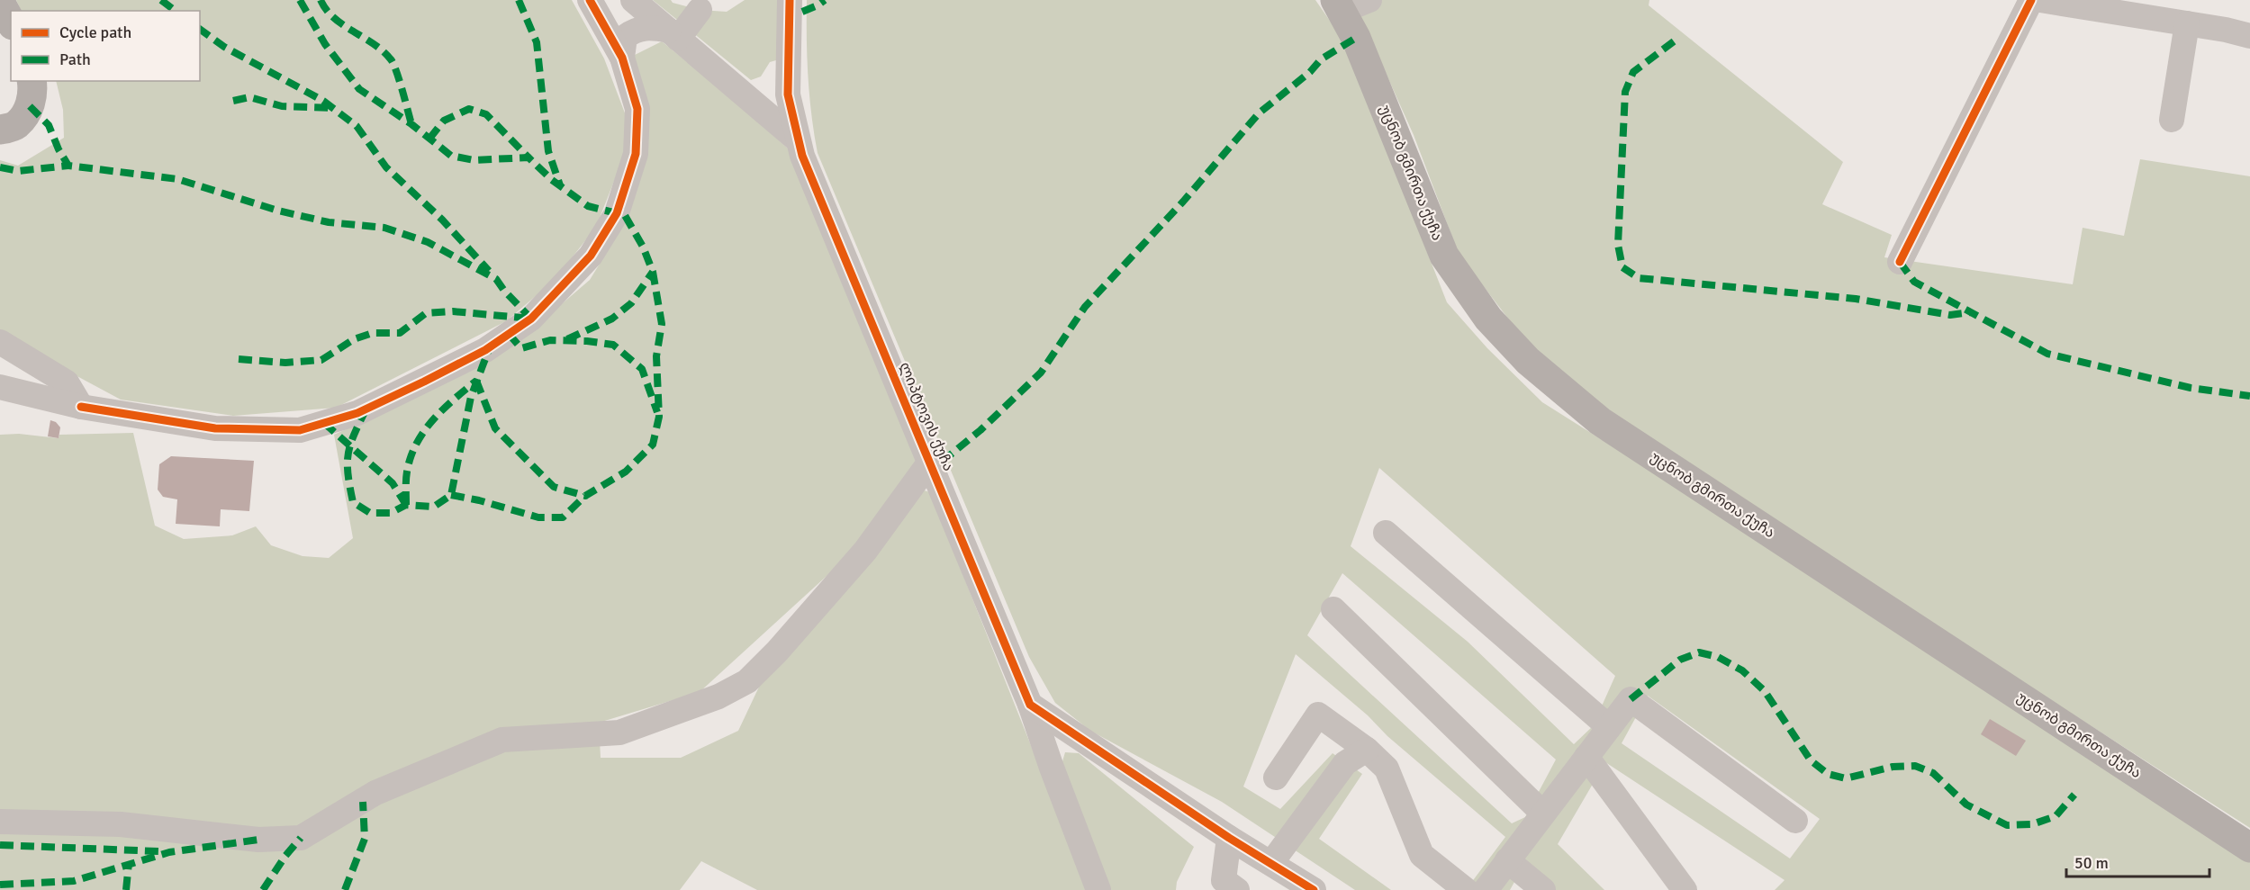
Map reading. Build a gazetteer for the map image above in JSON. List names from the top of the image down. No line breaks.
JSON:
{"streets":{"main road":["უცნობ გმირთა ქუჩა"],"street":["ლიპტოვის ქუჩა"]},"legend":["Cycle path","Path"],"scale_bar":"50 m"}
